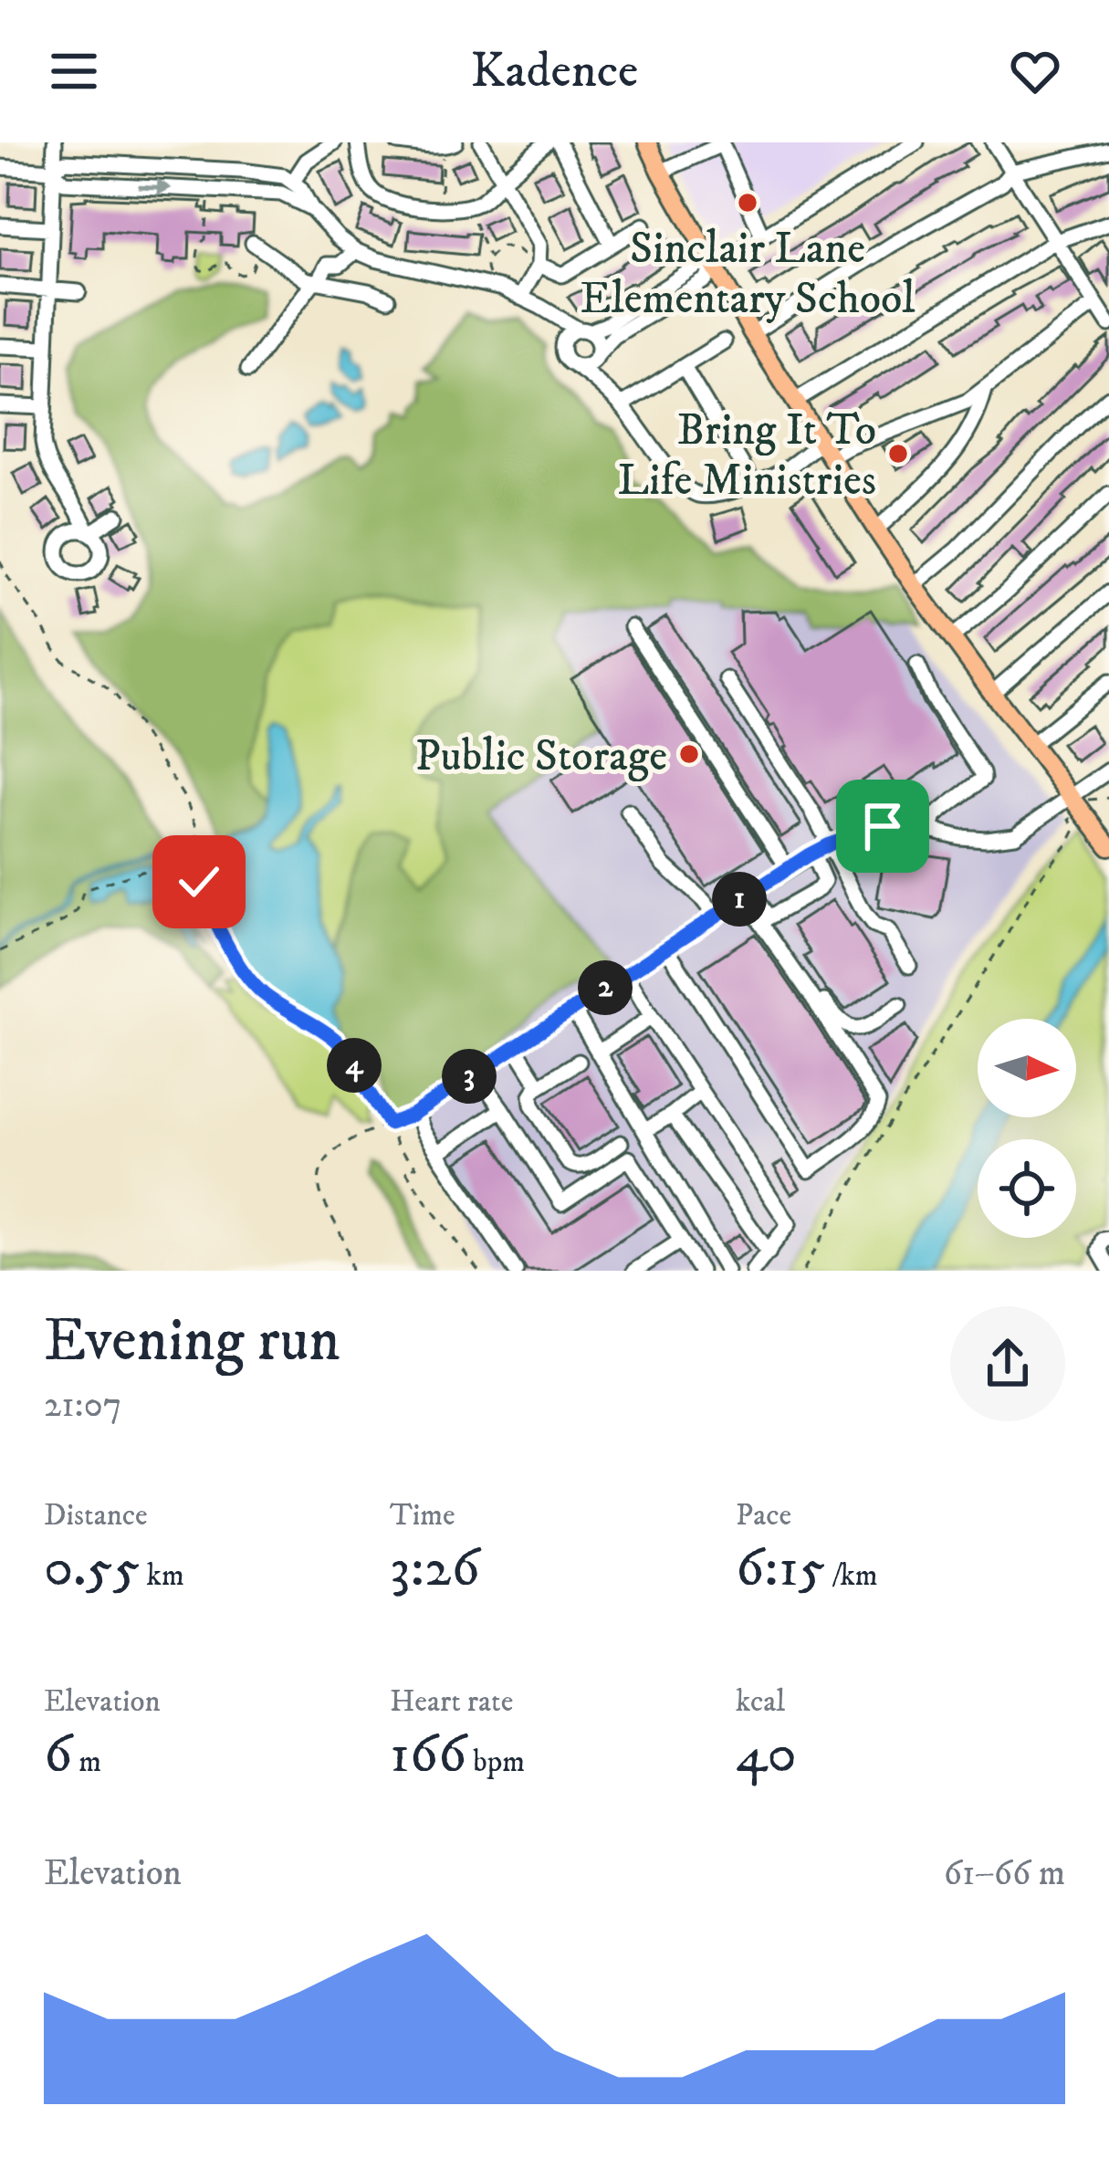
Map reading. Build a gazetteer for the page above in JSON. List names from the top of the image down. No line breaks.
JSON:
{"places":["Sinclair Lane Elementary School","Bring It To Life Ministries","Public Storage"],"north":"right","page":{"header":"Kadence","pins":["1","2","4","3"],"heading":["Evening run","21:07"],"stats":[["Distance","0.55 km"],["Time","3:26"],["Pace","6:15 /km"],["Elevation","6 m"],["Heart rate","166 bpm"],["kcal","40"]],"chart":["Elevation","61–66 m"]}}
